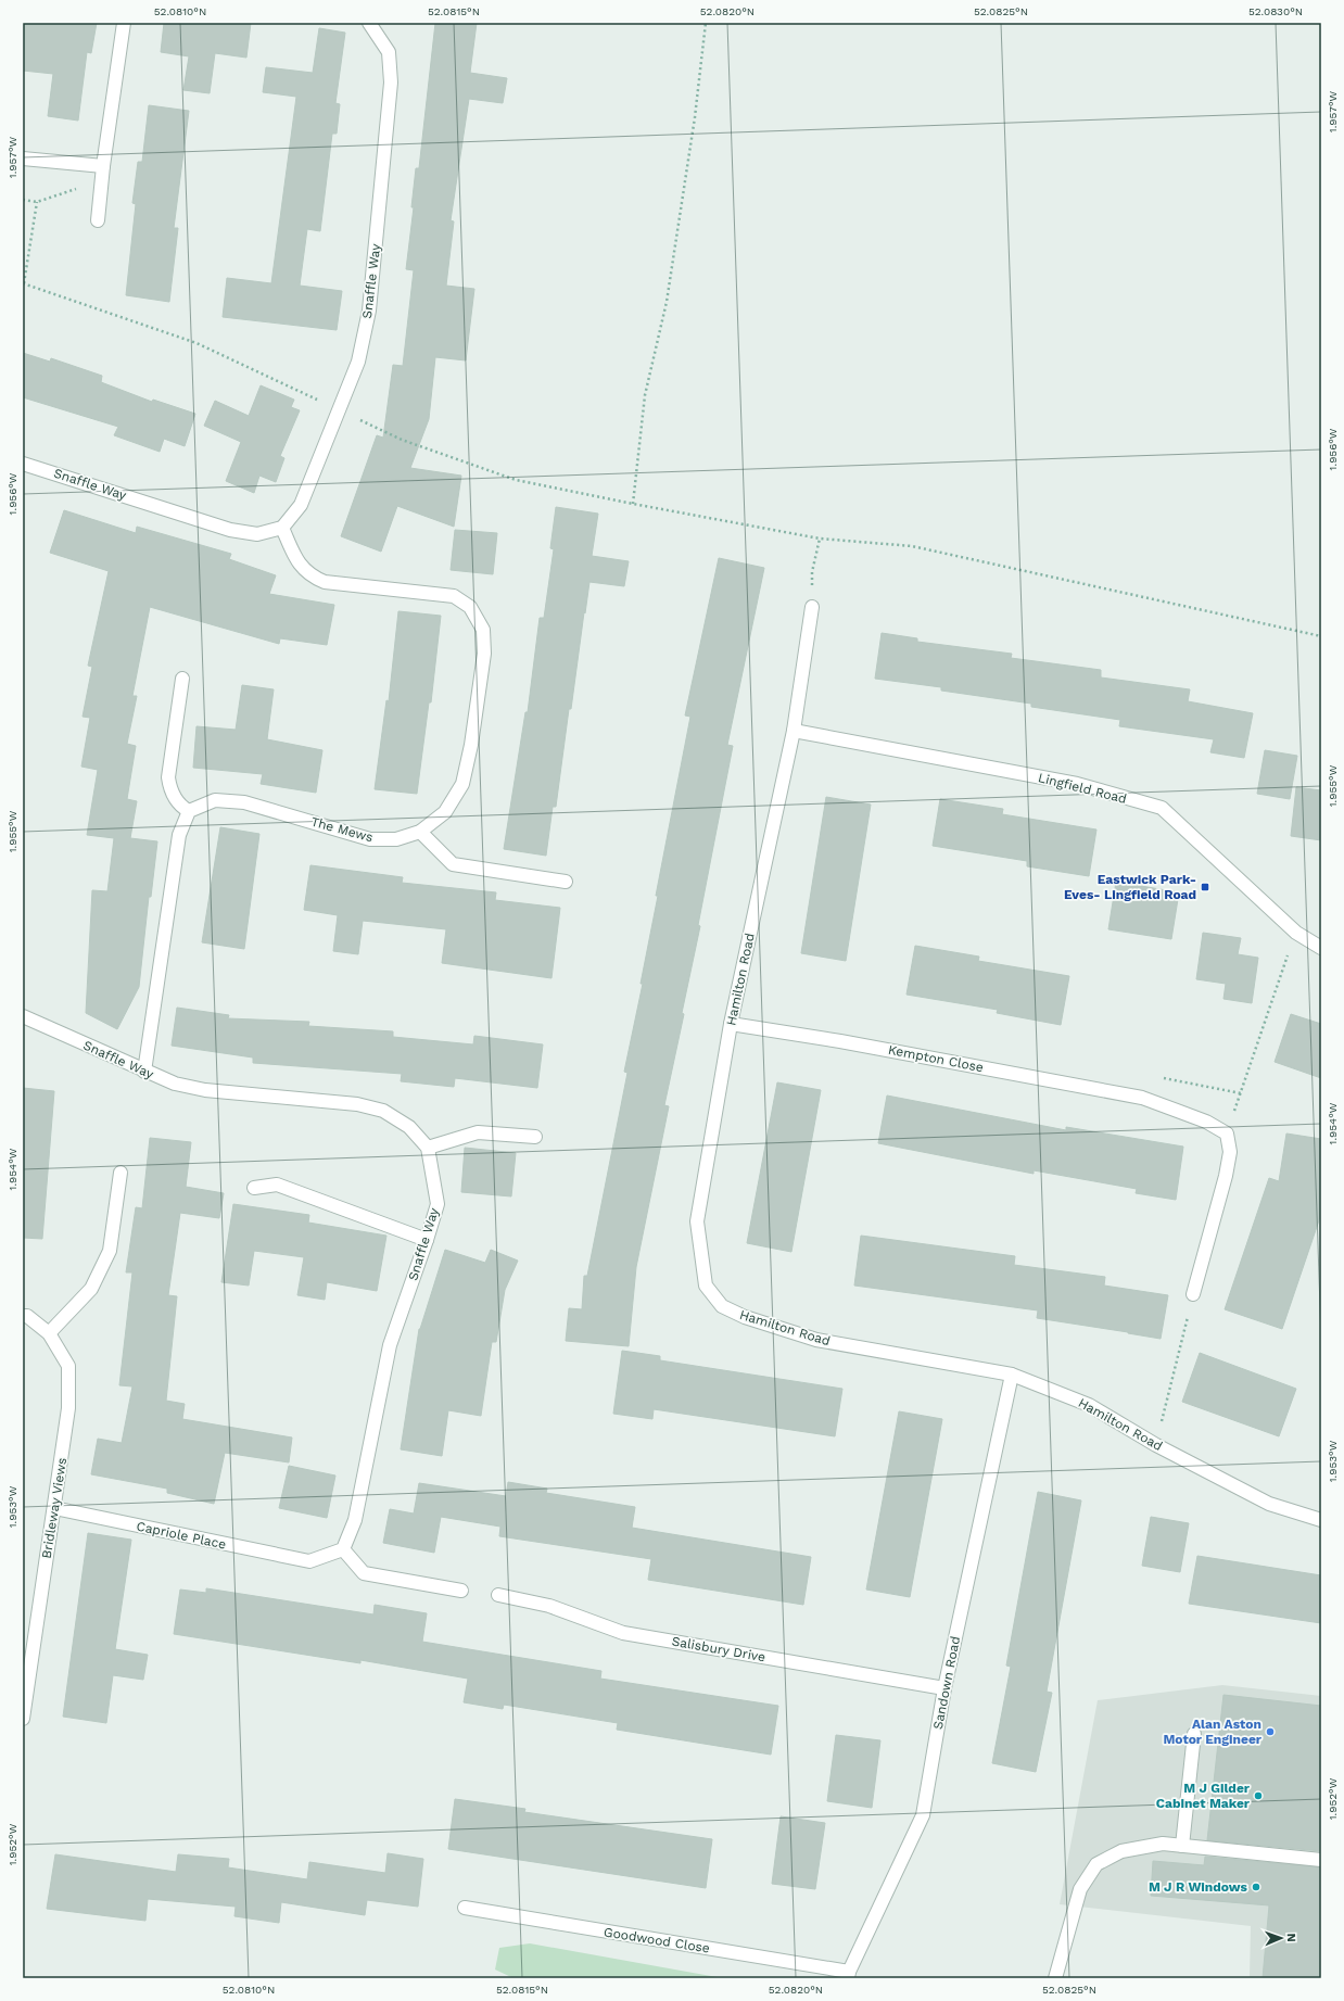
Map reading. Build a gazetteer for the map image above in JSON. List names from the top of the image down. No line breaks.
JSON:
{"streets":{"street":["Snaffle Way","Lingfield Road","The Mews","Hamilton Road","Kempton Close","Bridleway Views","Capriole Place","Salisbury Drive","Sandown Road","Goodwood Close"]},"crossings":[["Snaffle Way","The Mews"],["Snaffle Way","Capriole Place"],["Lingfield Road","Hamilton Road"],["Hamilton Road","Kempton Close"],["Hamilton Road","Sandown Road"],["Bridleway Views","Capriole Place"],["Salisbury Drive","Sandown Road"],["Sandown Road","Goodwood Close"]],"places":{"transit":["Eastwick Park- Eves- Lingfield Road"],"other":["Alan Aston Motor Engineer","M J Gilder Cabinet Maker","M J R Windows"]},"north":"right","coordinates":["52.0810°N","52.0815°N","52.0820°N","52.0825°N","52.0830°N","1.957°W","1.956°W","1.955°W","1.954°W","1.953°W","1.952°W"]}
